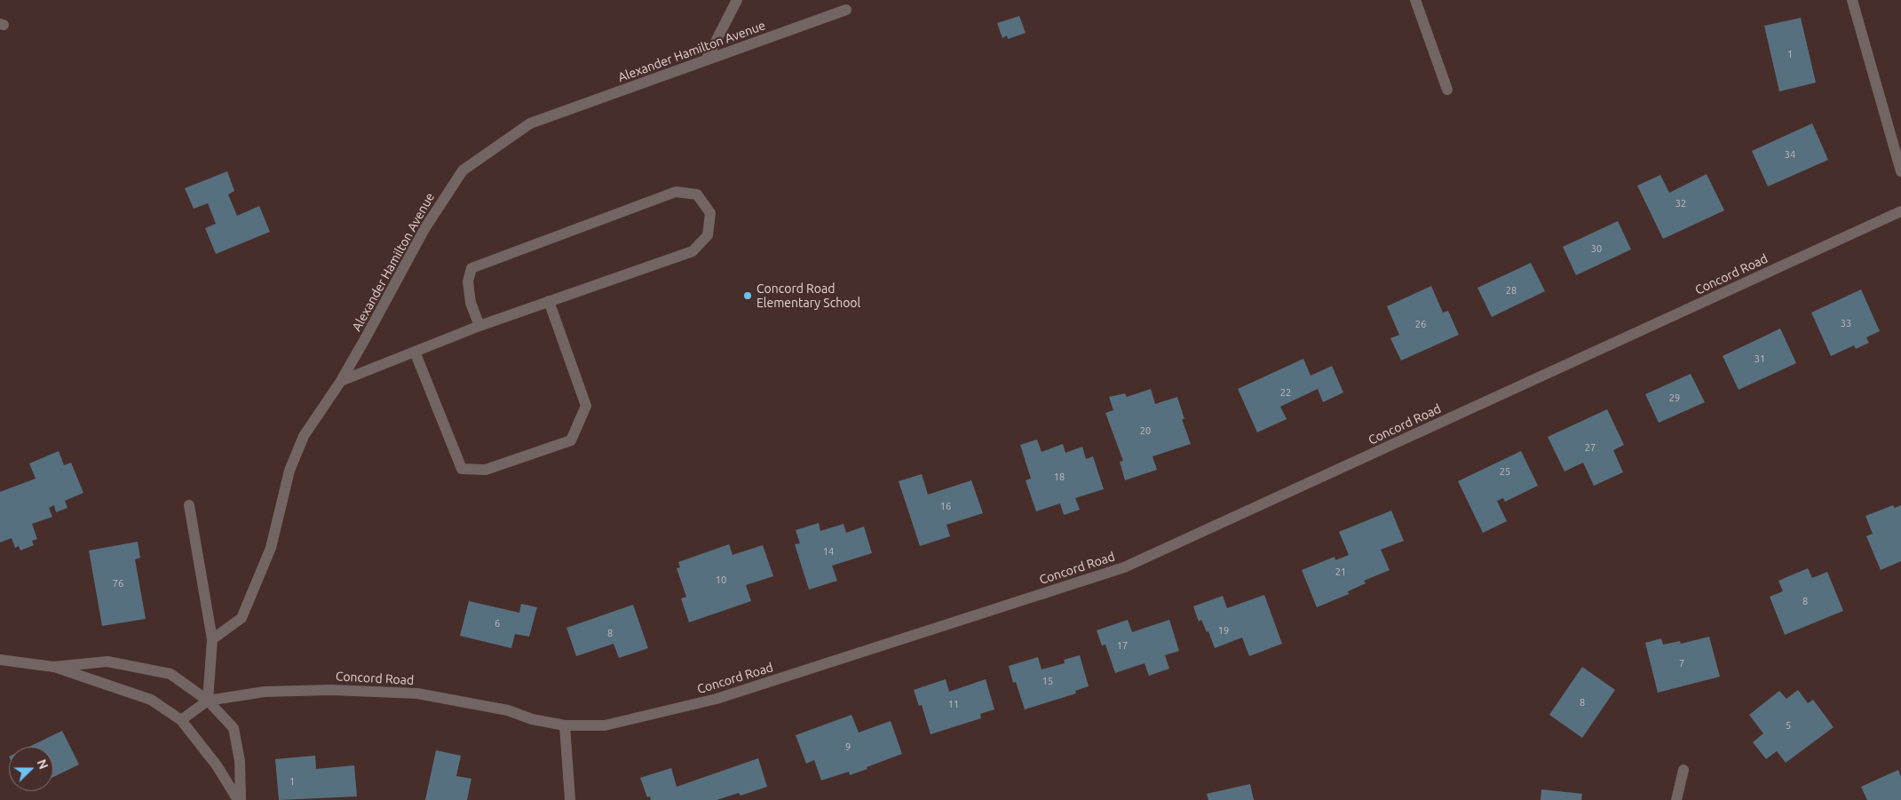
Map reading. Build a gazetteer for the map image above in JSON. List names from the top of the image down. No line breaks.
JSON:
{"streets":{"street":["Alexander Hamilton Avenue","Concord Road"]},"places":["Concord Road Elementary School"],"house_numbers":["1","34","32","30","28","33","26","31","22","29","20","27","25","18","16","14","21","10","76","8","6","19","8","17","7","15","8","11","5","9","1"],"north":"right"}
